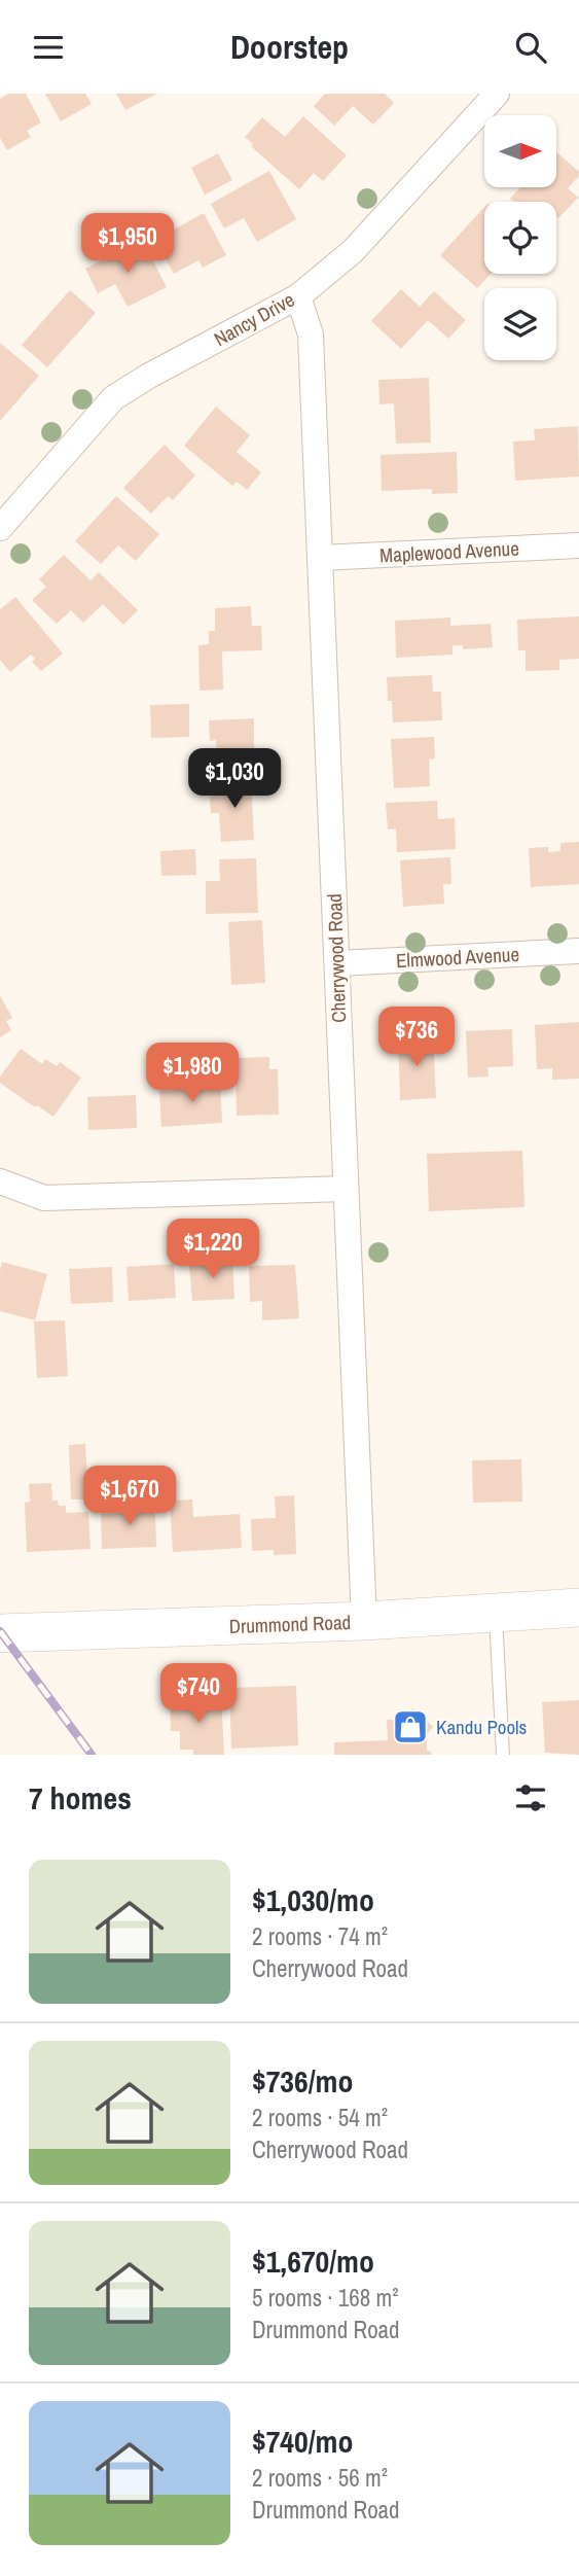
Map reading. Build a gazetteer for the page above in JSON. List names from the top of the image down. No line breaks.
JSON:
{"streets":{"main road":["Drummond Road"],"street":["Nancy Drive","Maplewood Avenue","Elmwood Avenue","Cherrywood Road"]},"crossings":[["Nancy Drive","Cherrywood Road"],["Maplewood Avenue","Cherrywood Road"],["Elmwood Avenue","Cherrywood Road"],["Cherrywood Road","Drummond Road"]],"places":{"shop":["Kandu Pools"]},"north":"right","page":{"header":"Doorstep","price":["$1,950","$1,030","$736","$1,980","$1,220","$1,670","$740"],"heading":"7 homes","list":[{"name":"$1,030/mo","note":"2 rooms · 74 m² · Cherrywood Road"},{"name":"$736/mo","note":"2 rooms · 54 m² · Cherrywood Road"},{"name":"$1,670/mo","note":"5 rooms · 168 m² · Drummond Road"},{"name":"$740/mo","note":"2 rooms · 56 m² · Drummond Road"}]}}
